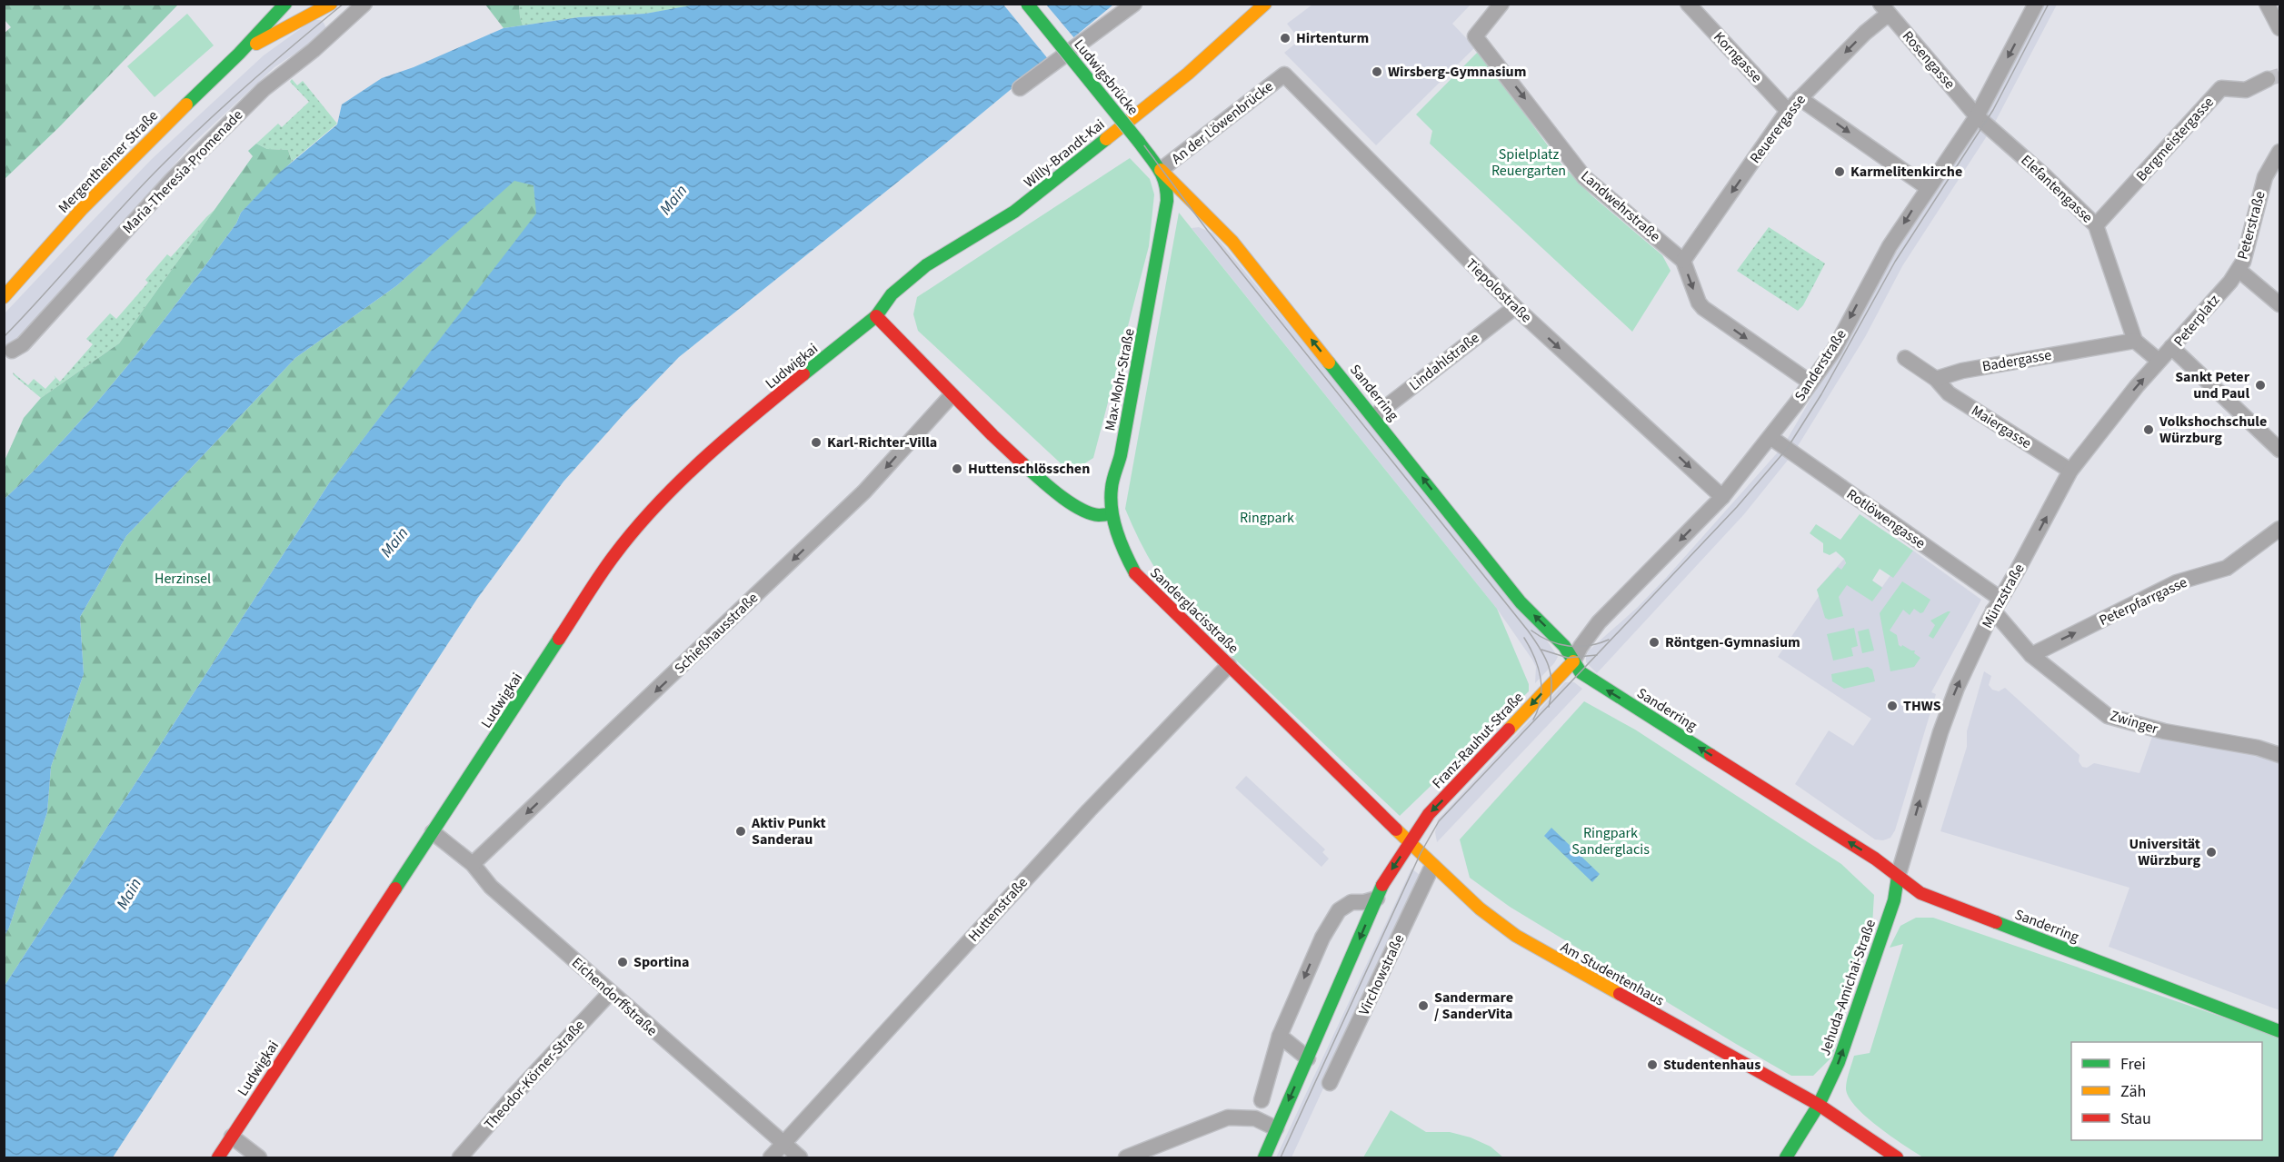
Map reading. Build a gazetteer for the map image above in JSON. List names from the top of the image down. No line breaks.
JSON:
{"streets":{"main road":["Ludwigsbrücke","Willy-Brandt-Kai","Mergentheimer Straße","Ludwigkai","Max-Mohr-Straße","Sanderring","Sanderglacisstraße","Franz-Rauhut-Straße","Am Studentenhaus","Jehuda-Amichai-Straße"],"street":["Korngasse","Rosengasse","An der Löwenbrücke","Reuerergasse","Bergmeistergasse","Maria-Theresia-Promenade","Elefantengasse","Landwehrstraße","Peterstraße","Tiepolostraße","Peterplatz","Badergasse","Lindahlstraße","Sanderstraße","Maiergasse","Rotlöwengasse","Münzstraße","Peterpfarrgasse","Schießhausstraße","Zwinger","Huttenstraße","Virchowstraße","Eichendorffstraße","Theodor-Körner-Straße"]},"crossings":[["Korngasse","Reuerergasse"],["Rosengasse","Reuerergasse"],["Rosengasse","Elefantengasse"],["Rosengasse","Sanderstraße"],["Ludwigsbrücke","An der Löwenbrücke"],["Ludwigsbrücke","Max-Mohr-Straße"],["Ludwigsbrücke","Sanderring"],["An der Löwenbrücke","Tiepolostraße"],["An der Löwenbrücke","Max-Mohr-Straße"],["An der Löwenbrücke","Sanderring"],["Reuerergasse","Landwehrstraße"],["Bergmeistergasse","Elefantengasse"],["Willy-Brandt-Kai","Ludwigkai"],["Elefantengasse","Badergasse"],["Elefantengasse","Sanderstraße"],["Landwehrstraße","Sanderstraße"],["Peterstraße","Peterplatz"],["Tiepolostraße","Lindahlstraße"],["Tiepolostraße","Sanderstraße"],["Peterplatz","Münzstraße"],["Badergasse","Maiergasse"],["Lindahlstraße","Sanderring"],["Sanderstraße","Sanderring"],["Sanderstraße","Rotlöwengasse"],["Sanderstraße","Franz-Rauhut-Straße"],["Ludwigkai","Eichendorffstraße"],["Max-Mohr-Straße","Sanderring"],["Max-Mohr-Straße","Sanderglacisstraße"],["Sanderring","Münzstraße"],["Sanderring","Franz-Rauhut-Straße"],["Sanderring","Jehuda-Amichai-Straße"],["Maiergasse","Münzstraße"],["Rotlöwengasse","Münzstraße"],["Rotlöwengasse","Zwinger"],["Münzstraße","Zwinger"],["Münzstraße","Jehuda-Amichai-Straße"],["Peterpfarrgasse","Zwinger"],["Sanderglacisstraße","Franz-Rauhut-Straße"],["Sanderglacisstraße","Huttenstraße"],["Sanderglacisstraße","Am Studentenhaus"],["Schießhausstraße","Eichendorffstraße"],["Franz-Rauhut-Straße","Am Studentenhaus"],["Huttenstraße","Eichendorffstraße"],["Am Studentenhaus","Virchowstraße"],["Am Studentenhaus","Jehuda-Amichai-Straße"],["Eichendorffstraße","Theodor-Körner-Straße"]],"one_way":["Reuerergasse","Landwehrstraße","Tiepolostraße","Sanderstraße","Sanderring","Münzstraße","Peterpfarrgasse","Schießhausstraße","Franz-Rauhut-Straße","Jehuda-Amichai-Straße"],"water":["Main"],"parks":["Spielplatz Reuergarten","Ringpark","Herzinsel","Ringpark Sanderglacis"],"places":["Hirtenturm","Wirsberg-Gymnasium","Karmelitenkirche","Sankt Peter und Paul","Volkshochschule Würzburg","Karl-Richter-Villa","Huttenschlösschen","Röntgen-Gymnasium","THWS","Aktiv Punkt Sanderau","Universität Würzburg","Sportina","Sandermare / SanderVita","Studentenhaus"],"legend":["Frei","Zäh","Stau"]}
